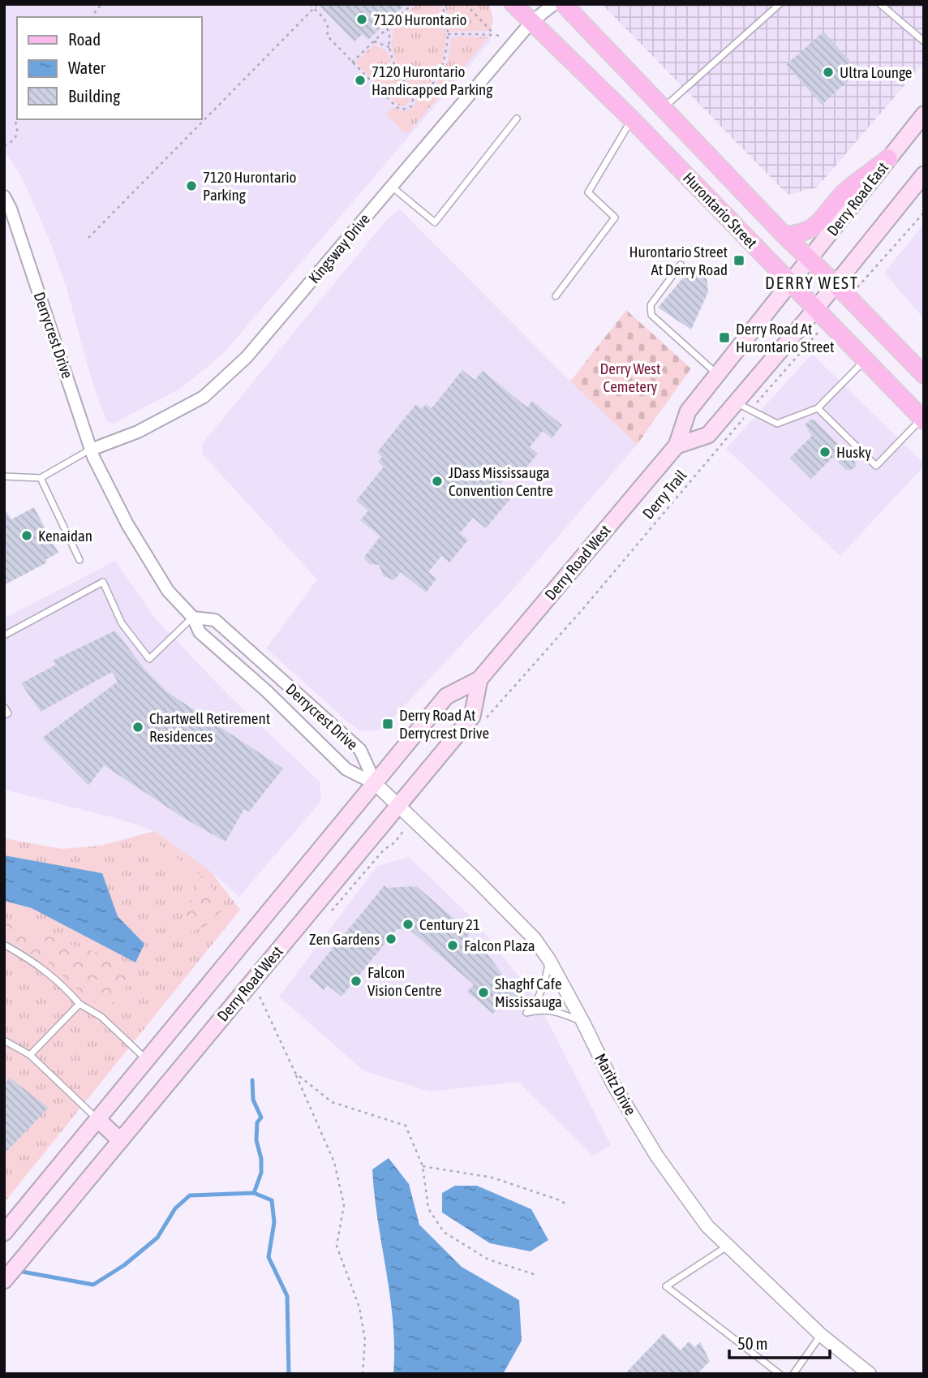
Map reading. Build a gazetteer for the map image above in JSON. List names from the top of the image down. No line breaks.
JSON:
{"streets":{"main road":["Derry Road East","Hurontario Street","Derry Road West"],"street":["Kingsway Drive","Derrycrest Drive","Maritz Drive"],"path":["Derry Trail"]},"crossings":[["Derry Road East","Hurontario Street"],["Derry Road East","Derry Road West"],["Hurontario Street","Kingsway Drive"],["Hurontario Street","Derry Trail"],["Hurontario Street","Derry Road West"],["Kingsway Drive","Derrycrest Drive"],["Derrycrest Drive","Derry Road West"],["Derrycrest Drive","Maritz Drive"],["Derry Road West","Maritz Drive"]],"districts":["DERRY WEST"],"parks":["Derry West Cemetery"],"places":{"other":["7120 Hurontario","Ultra Lounge","7120 Hurontario Handicapped Parking","7120 Hurontario Parking","Husky","JDass Mississauga Convention Centre","Kenaidan","Chartwell Retirement Residences","Century 21","Zen Gardens","Falcon Plaza","Falcon Vision Centre","Shaghf Cafe Mississauga"],"transit":["Hurontario Street At Derry Road","Derry Road At Hurontario Street","Derry Road At Derrycrest Drive"]},"legend":["Road","Water","Building"],"scale_bar":"50 m"}
